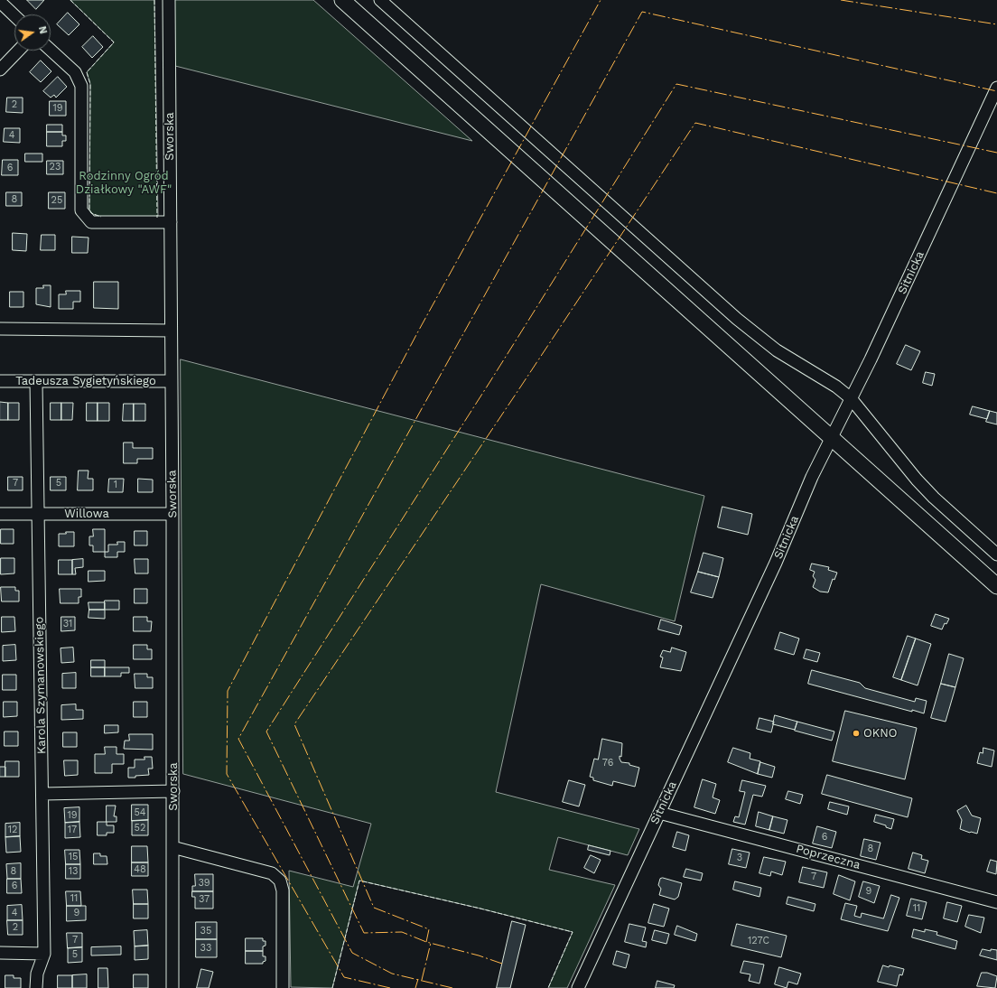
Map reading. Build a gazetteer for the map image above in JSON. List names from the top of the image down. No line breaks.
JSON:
{"streets":{"street":["Sworska","Sitnicka","Tadeusza Sygietyńskiego","Willowa","Karola Szymanowskiego","Poprzeczna"]},"crossings":[["Sworska","Tadeusza Sygietyńskiego"],["Sworska","Willowa"],["Sitnicka","Poprzeczna"],["Tadeusza Sygietyńskiego","Karola Szymanowskiego"],["Willowa","Karola Szymanowskiego"]],"parks":["Rodzinny Ogród Działkowy \"AWF\""],"places":["OKNO"],"house_numbers":["2","19","4","23","6","8","25","7","5","1","31","76","54","19","52","12","17","6","8","15","3","48","8","13","7","39","6","9","11","37","11","4","9","2","35","7","127C","33","5"],"north":"right"}
